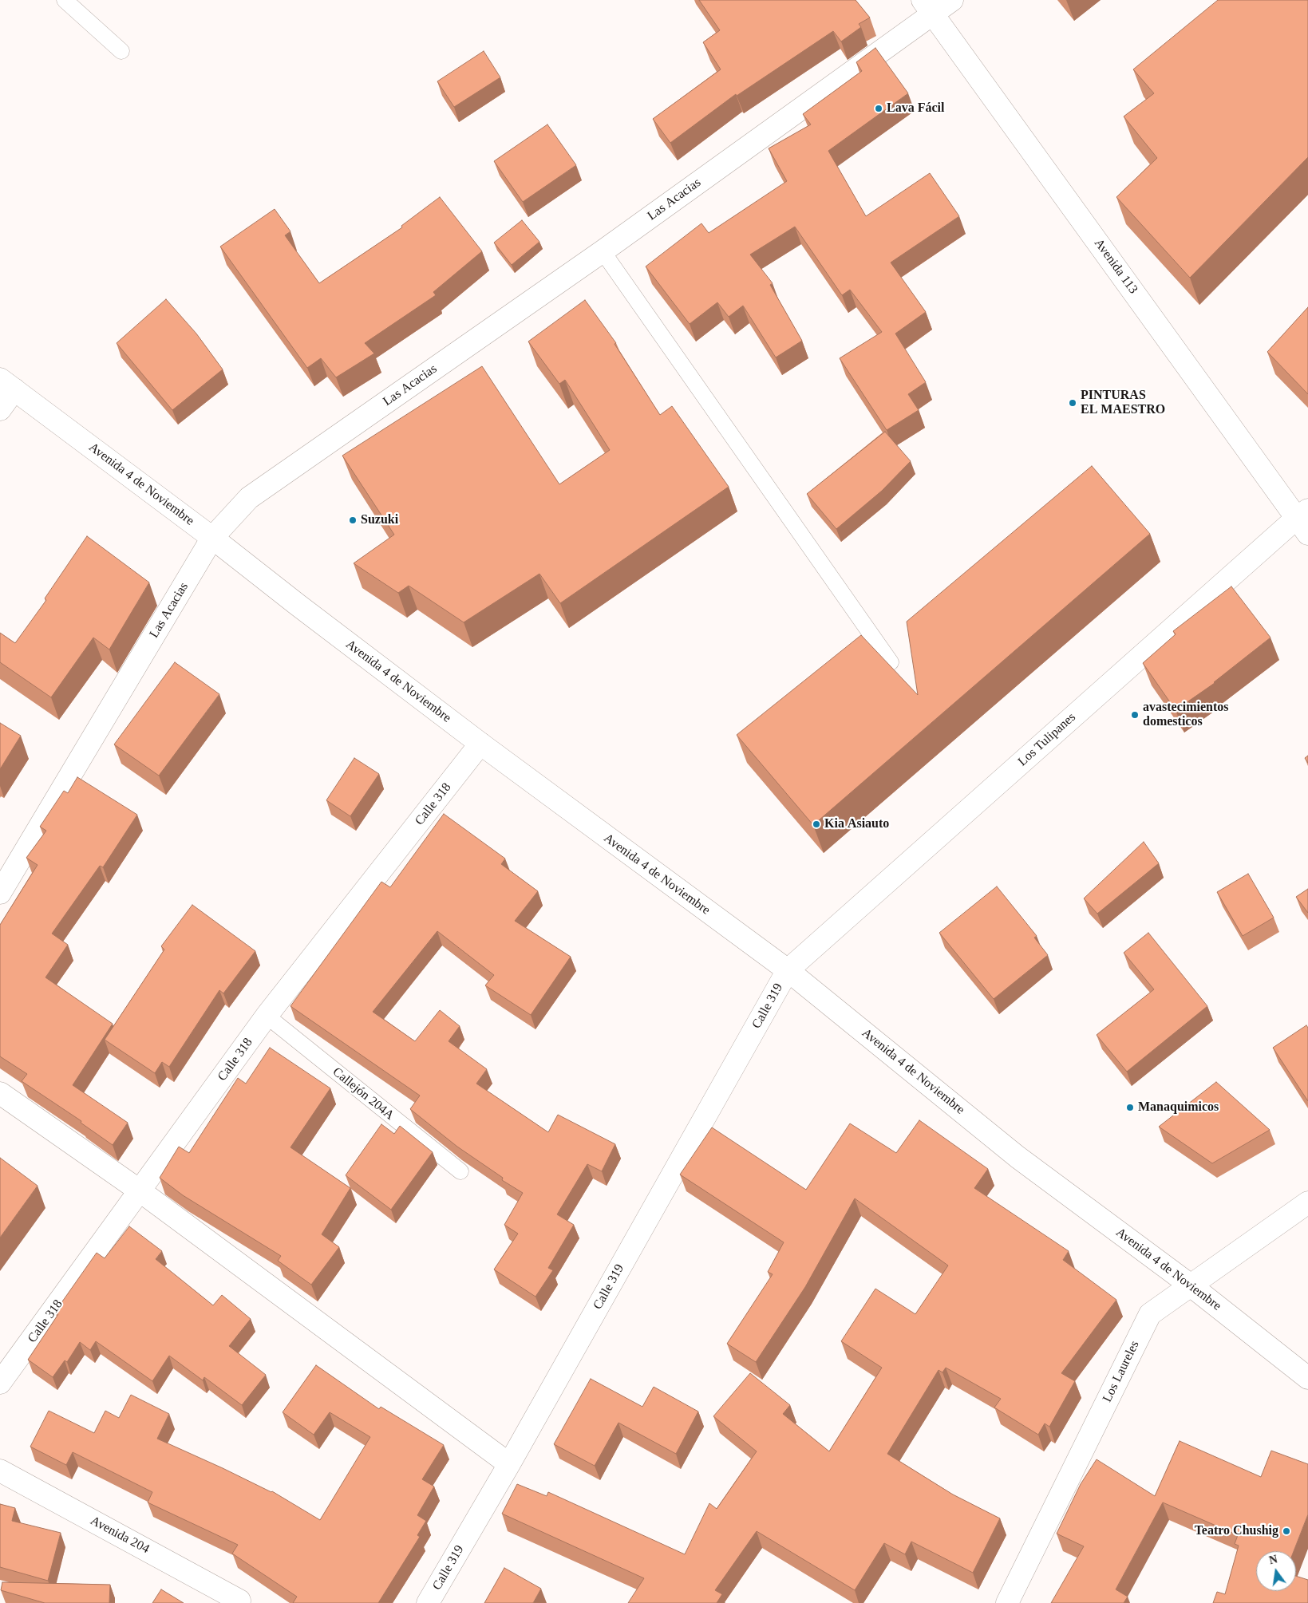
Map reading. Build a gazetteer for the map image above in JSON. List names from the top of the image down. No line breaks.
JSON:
{"streets":{"street":["Las Acacias","Avenida 113","Avenida 4 de Noviembre","Los Tulipanes","Calle 318","Calle 319","Los Laureles","Avenida 204"],"lane":["Callejón 204A"]},"crossings":[["Las Acacias","Avenida 113"],["Las Acacias","Avenida 4 de Noviembre"],["Avenida 113","Los Tulipanes"],["Avenida 4 de Noviembre","Los Tulipanes"],["Avenida 4 de Noviembre","Calle 318"],["Avenida 4 de Noviembre","Calle 319"],["Avenida 4 de Noviembre","Los Laureles"],["Los Tulipanes","Calle 319"],["Calle 318","Callejón 204A"]],"places":["Lava Fácil","PINTURAS EL MAESTRO","Suzuki","avastecimientos domesticos","Kia Asiauto","Manaquimicos","Teatro Chushig"],"north":"top"}
